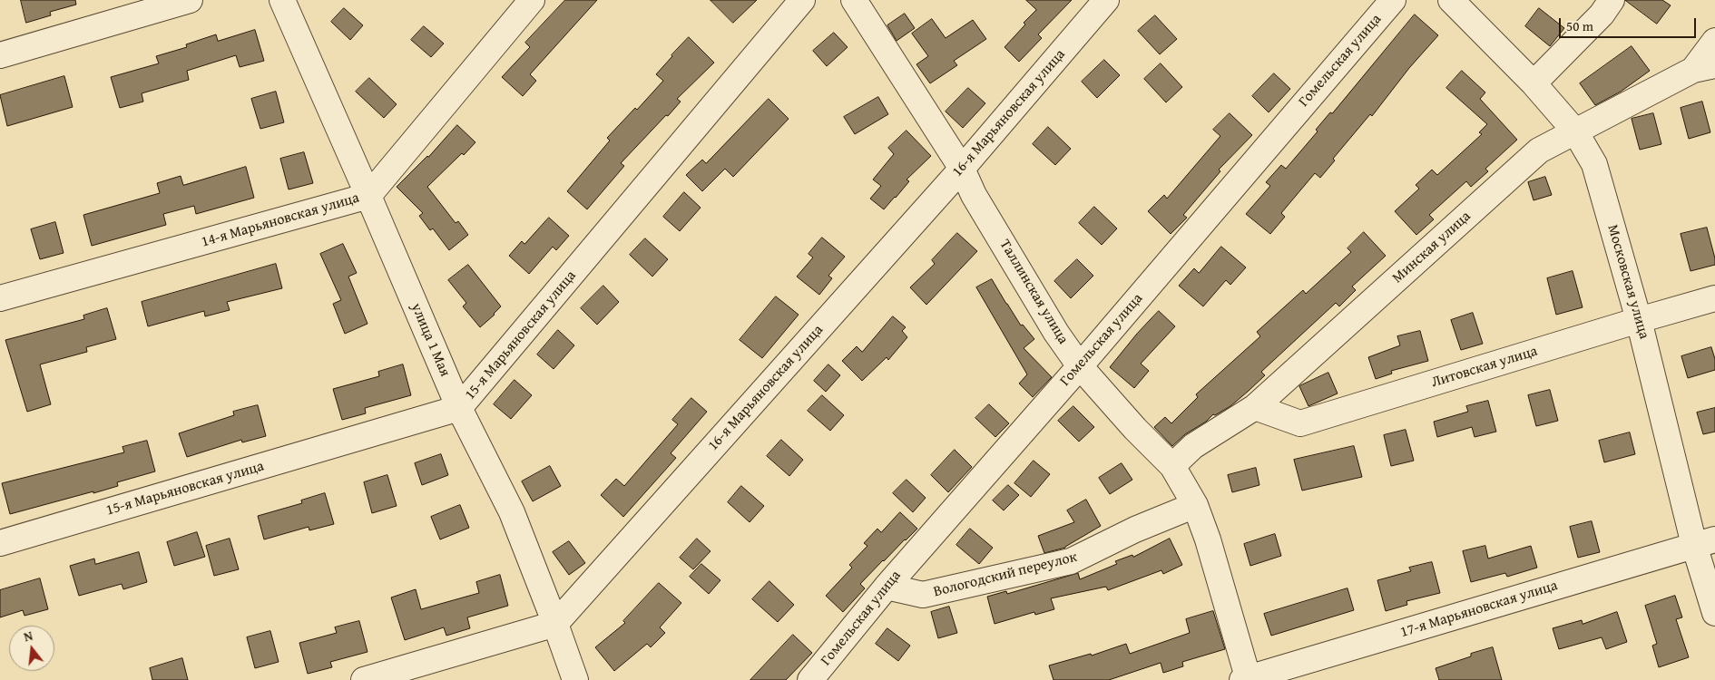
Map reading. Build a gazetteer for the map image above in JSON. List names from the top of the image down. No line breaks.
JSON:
{"streets":{"street":["Гомельская улица","16-я Марьяновская улица","14-я Марьяновская улица","Минская улица","Московская улица","Таллинская улица","15-я Марьяновская улица","улица 1 Мая","Литовская улица","Вологодский переулок","17-я Марьяновская улица"]},"crossings":[["Гомельская улица","Таллинская улица"],["Гомельская улица","Вологодский переулок"],["16-я Марьяновская улица","Таллинская улица"],["16-я Марьяновская улица","улица 1 Мая"],["14-я Марьяновская улица","улица 1 Мая"],["Минская улица","Московская улица"],["Минская улица","Таллинская улица"],["Минская улица","Литовская улица"],["Московская улица","Литовская улица"],["Московская улица","17-я Марьяновская улица"],["Таллинская улица","Вологодский переулок"],["Таллинская улица","17-я Марьяновская улица"],["15-я Марьяновская улица","улица 1 Мая"]],"scale_bar":"50 m","north":"top"}
